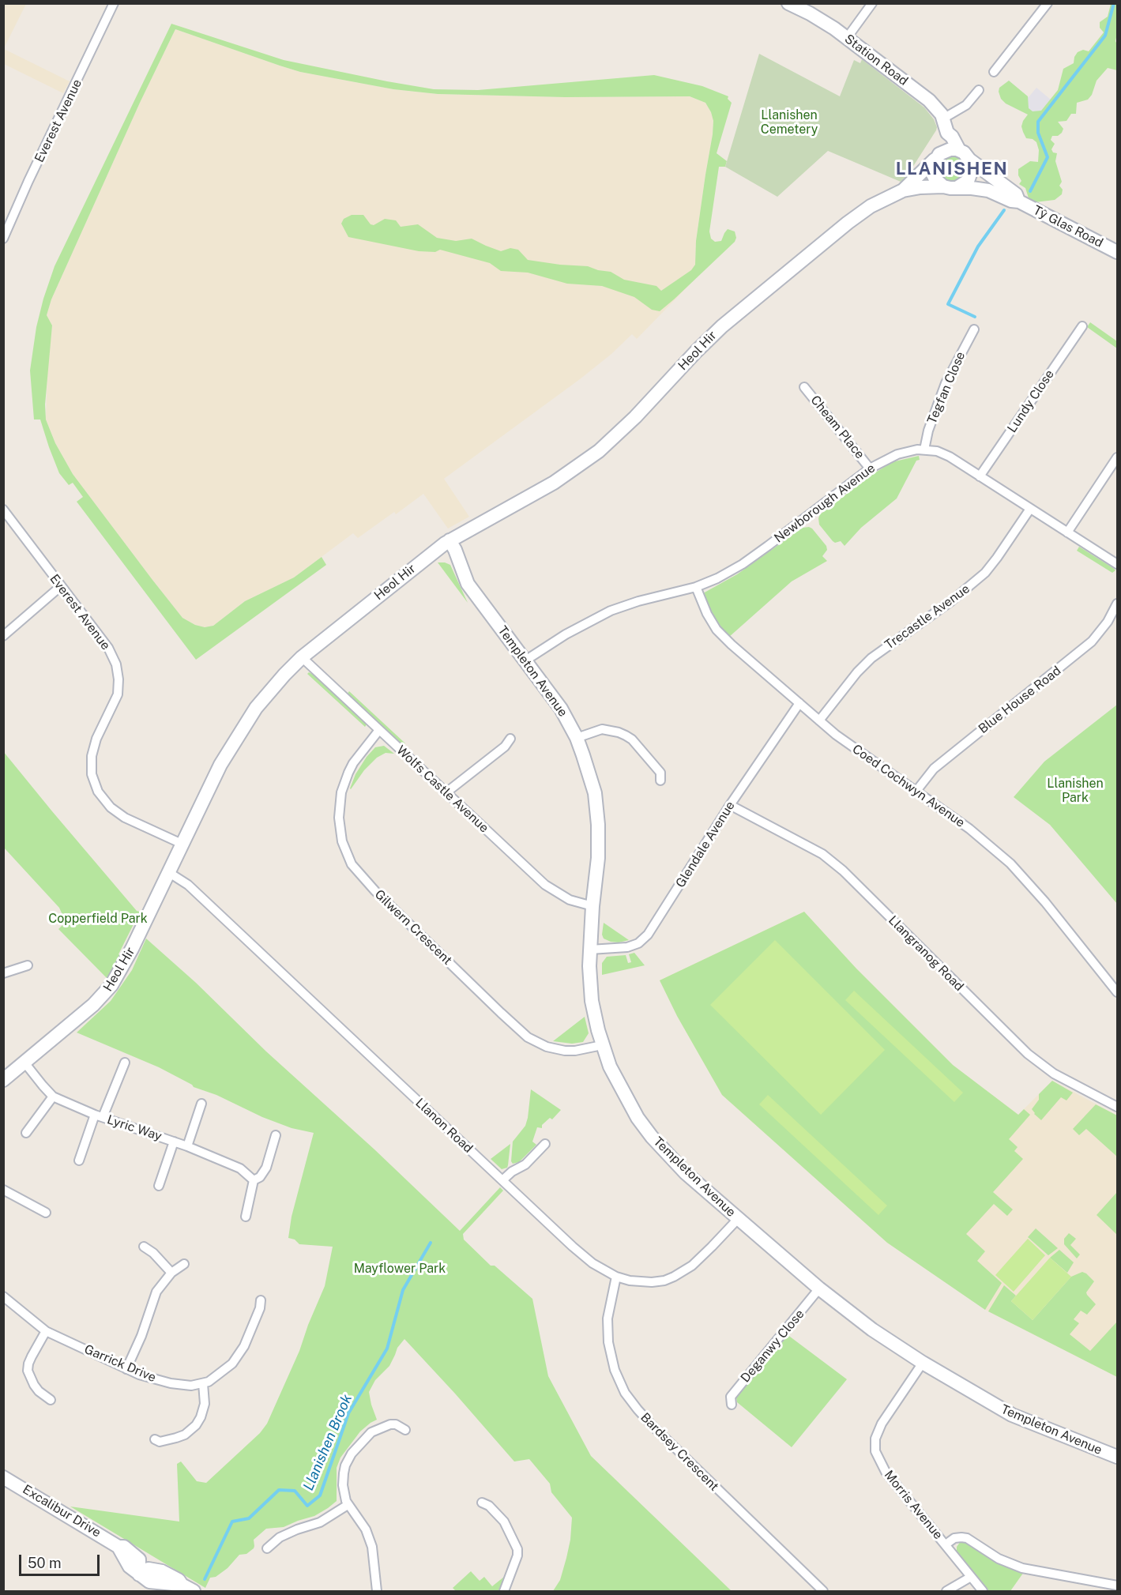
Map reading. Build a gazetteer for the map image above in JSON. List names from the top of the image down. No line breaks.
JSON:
{"streets":{"street":["Station Road","Everest Avenue","Tŷ Glas Road","Heol Hir","Tegfan Close","Lundy Close","Cheam Place","Newborough Avenue","Trecastle Avenue","Templeton Avenue","Blue House Road","Coed Cochwyn Avenue","Wolfs Castle Avenue","Glendale Avenue","Gilwern Crescent","Llangranog Road","Llanon Road","Lyric Way","Deganwy Close","Garrick Drive","Bardsey Crescent","Morris Avenue","Excalibur Drive"]},"crossings":[["Station Road","Tŷ Glas Road"],["Station Road","Heol Hir"],["Everest Avenue","Heol Hir"],["Tŷ Glas Road","Heol Hir"],["Heol Hir","Templeton Avenue"],["Heol Hir","Wolfs Castle Avenue"],["Heol Hir","Llanon Road"],["Heol Hir","Lyric Way"],["Tegfan Close","Newborough Avenue"],["Lundy Close","Newborough Avenue"],["Cheam Place","Newborough Avenue"],["Newborough Avenue","Trecastle Avenue"],["Newborough Avenue","Templeton Avenue"],["Newborough Avenue","Coed Cochwyn Avenue"],["Trecastle Avenue","Coed Cochwyn Avenue"],["Templeton Avenue","Wolfs Castle Avenue"],["Templeton Avenue","Glendale Avenue"],["Templeton Avenue","Gilwern Crescent"],["Templeton Avenue","Llanon Road"],["Templeton Avenue","Deganwy Close"],["Templeton Avenue","Morris Avenue"],["Blue House Road","Coed Cochwyn Avenue"],["Coed Cochwyn Avenue","Glendale Avenue"],["Wolfs Castle Avenue","Gilwern Crescent"],["Glendale Avenue","Llangranog Road"],["Llanon Road","Bardsey Crescent"]],"districts":["LLANISHEN"],"water":["Llanishen Brook"],"parks":["Llanishen Cemetery","Llanishen Park","Copperfield Park","Mayflower Park"],"scale_bar":"50 m"}
